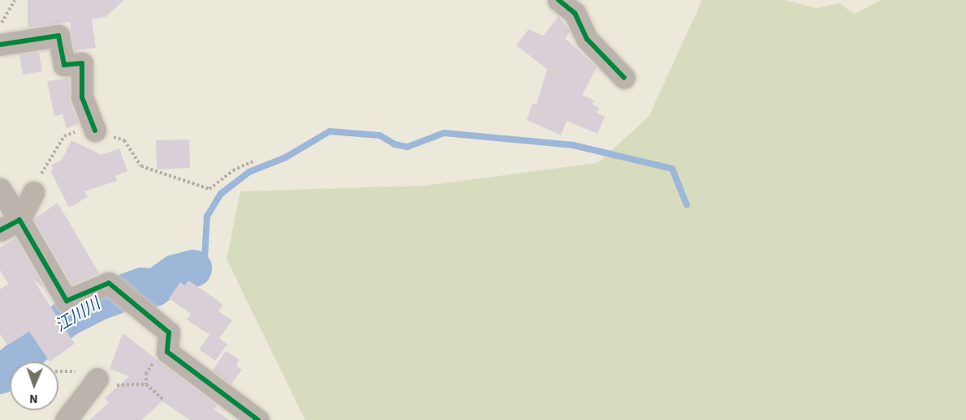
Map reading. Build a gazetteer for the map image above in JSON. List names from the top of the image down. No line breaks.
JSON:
{"water":["江川川"],"north":"bottom"}
